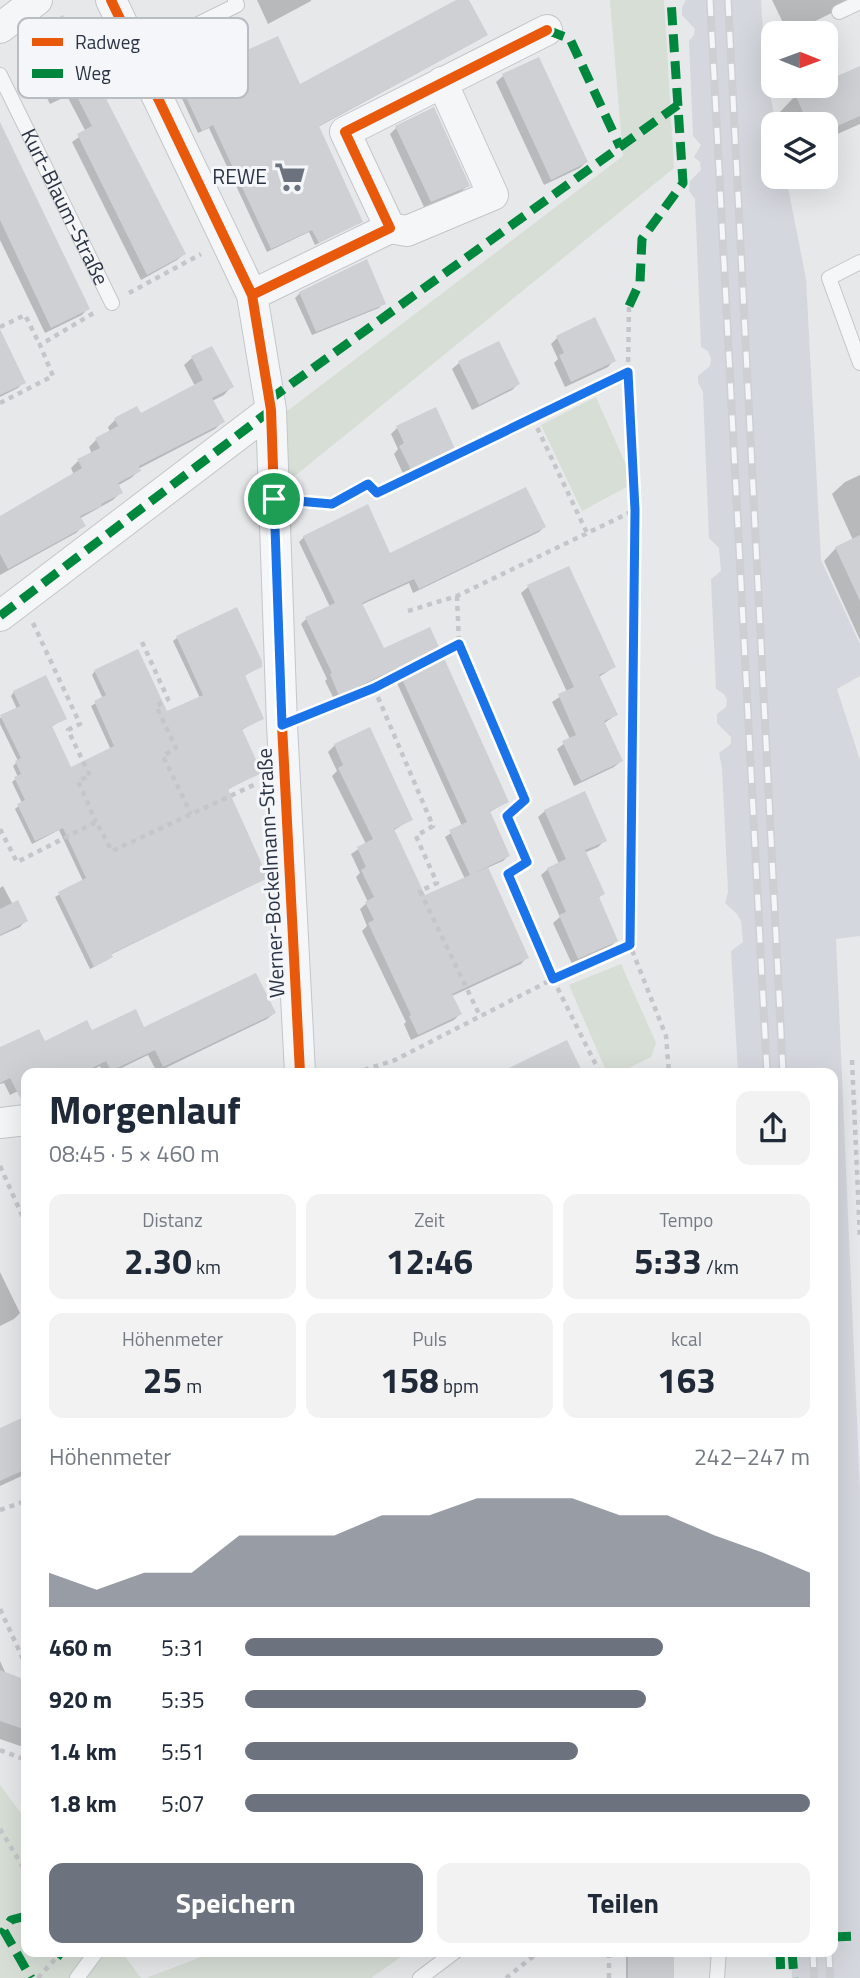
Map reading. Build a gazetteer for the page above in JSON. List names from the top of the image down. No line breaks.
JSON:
{"streets":{"street":["Werner-Bockelmann-Straße"],"lane":["Kurt-Blaum-Straße"]},"places":{"supermarket":["REWE"]},"legend":["Radweg","Weg"],"north":"right","page":{"heading":["Morgenlauf","08:45 · 5 × 460 m"],"stats":[["Distanz","2.30 km"],["Zeit","12:46"],["Tempo","5:33 /km"],["Höhenmeter","25 m"],["Puls","158 bpm"],["kcal","163"]],"chart":["Höhenmeter","242–247 m"],"list":[{"name":"460 m","note":"5:31"},{"name":"920 m","note":"5:35"},{"name":"1.4 km","note":"5:51"},{"name":"1.8 km","note":"5:07"}],"buttons":["Speichern","Teilen"]}}
